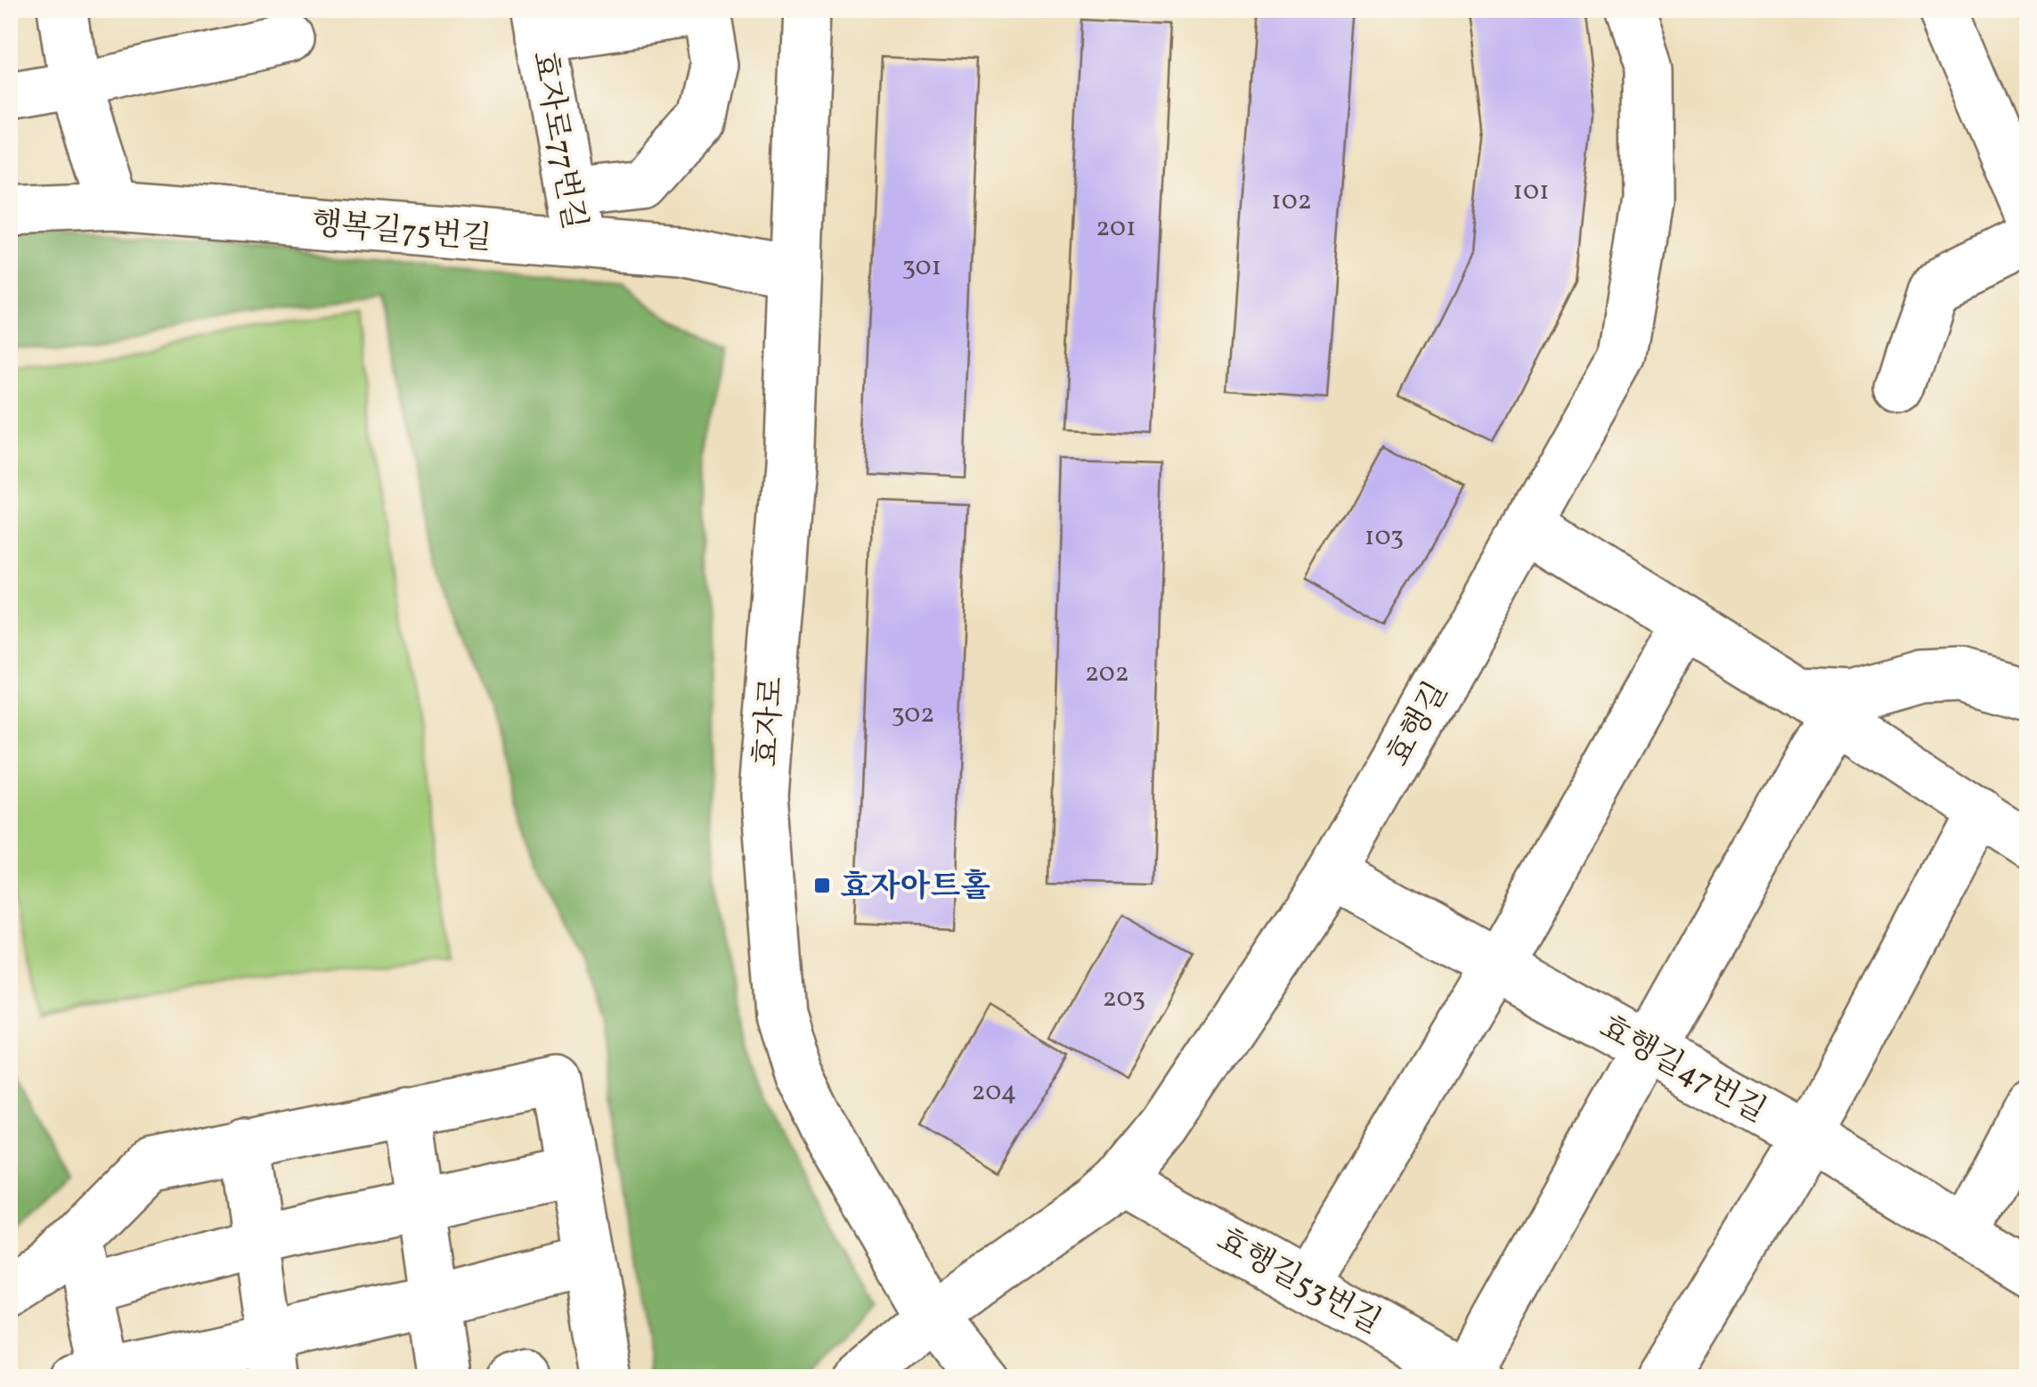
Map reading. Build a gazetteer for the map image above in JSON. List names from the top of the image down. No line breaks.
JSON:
{"streets":{"street":["효자로77번길","행복길75번길","효자로","효행길","효행길47번길","효행길53번길"]},"crossings":[["효자로77번길","행복길75번길"],["행복길75번길","효자로"],["효자로","효행길"],["효행길","효행길47번길"],["효행길","효행길53번길"]],"places":{"transit":["효자아트홀"]},"house_numbers":["101","102","201","301","103","202","302","203","204"]}
